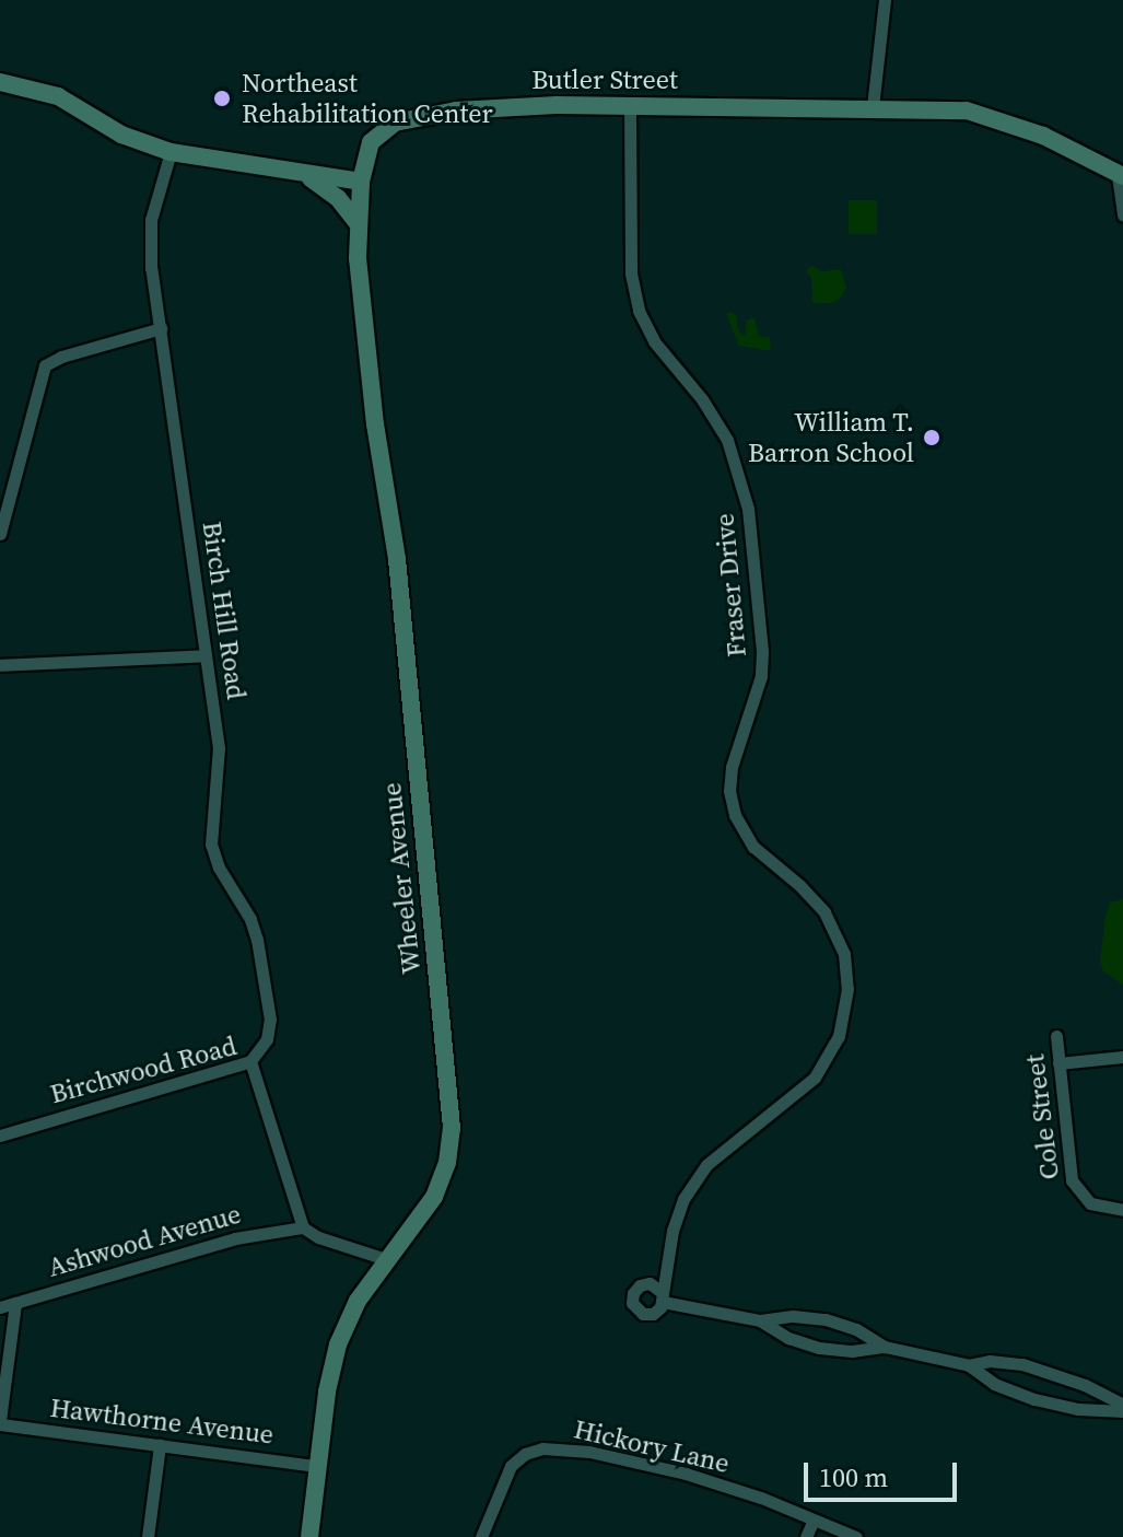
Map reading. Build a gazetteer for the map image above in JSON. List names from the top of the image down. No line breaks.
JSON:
{"streets":{"street":["Butler Street","Fraser Drive","Birch Hill Road","Wheeler Avenue","Birchwood Road","Cole Street","Ashwood Avenue","Hawthorne Avenue","Hickory Lane"]},"crossings":[["Butler Street","Fraser Drive"],["Butler Street","Wheeler Avenue"],["Birch Hill Road","Birchwood Road"],["Wheeler Avenue","Hawthorne Avenue"],["Birchwood Road","Ashwood Avenue"]],"places":["Northeast Rehabilitation Center","William T. Barron School"],"scale_bar":"100 m"}
